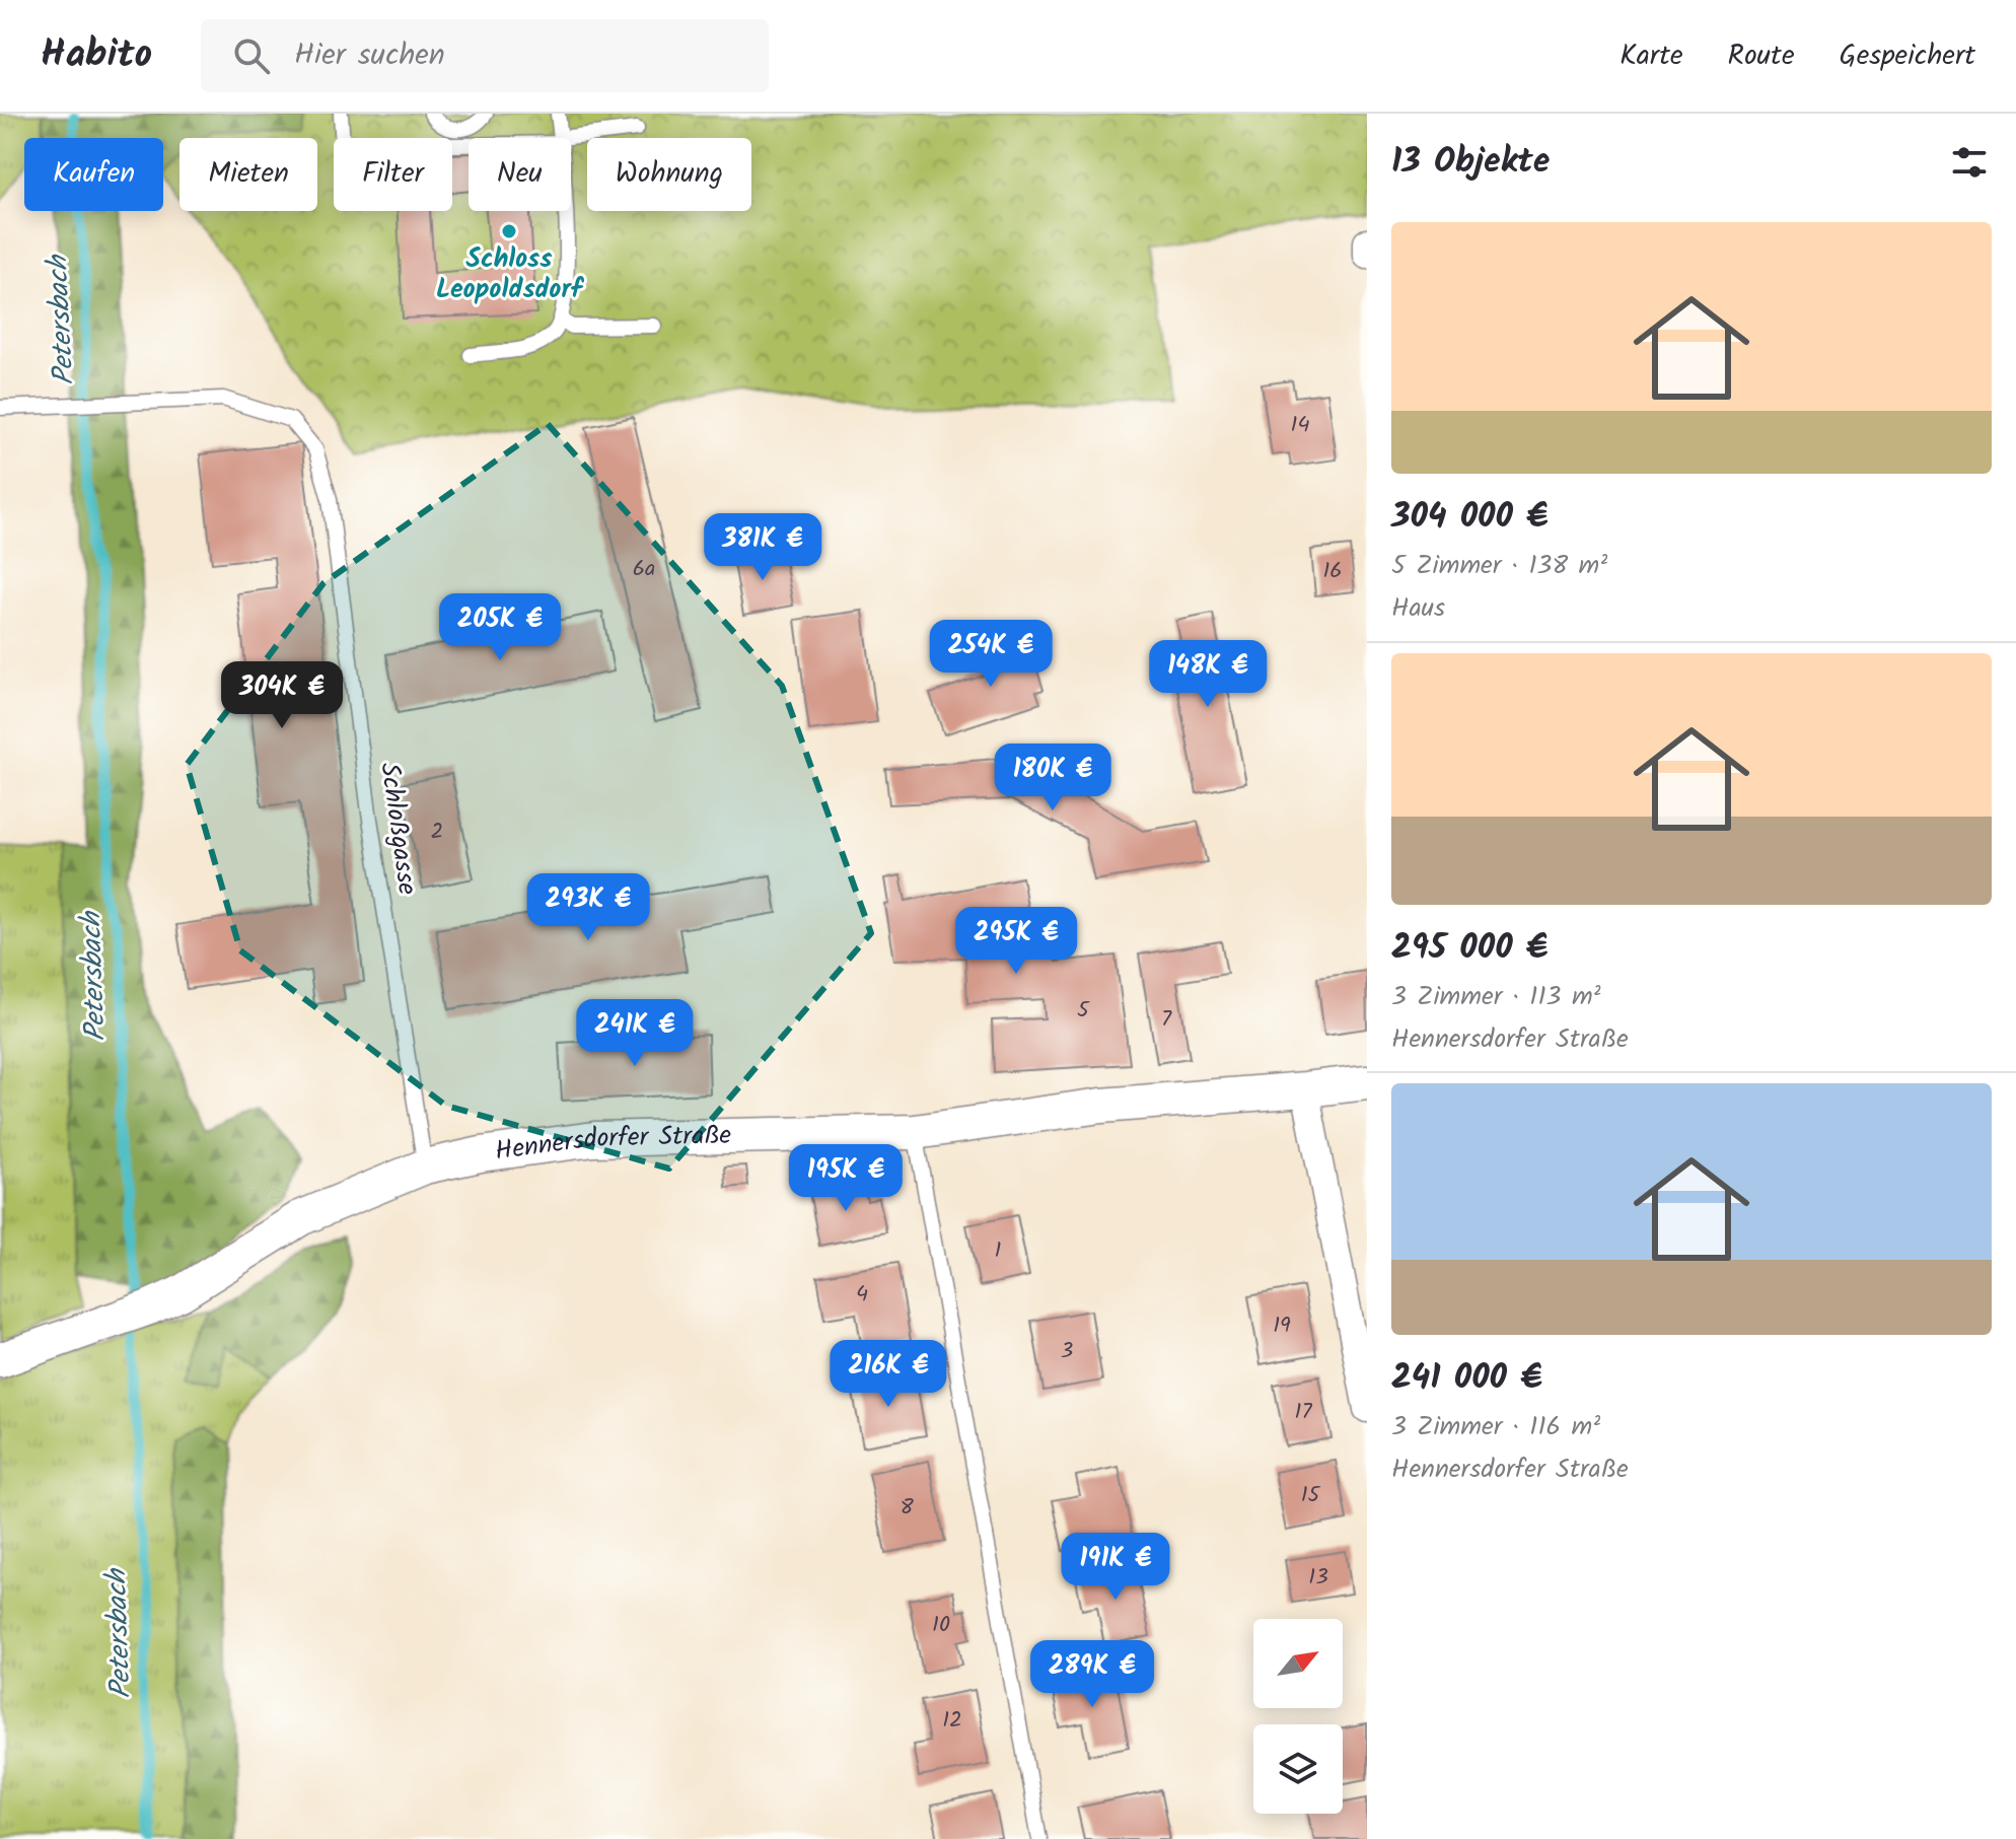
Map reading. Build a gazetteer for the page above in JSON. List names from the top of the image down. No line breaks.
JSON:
{"streets":{"street":["Hennersdorfer Straße"],"lane":["Schloßgasse"]},"crossings":[["Schloßgasse","Hennersdorfer Straße"]],"water":["Petersbach"],"places":["Schloss Leopoldsdorf"],"house_numbers":["14","6a","16","2","5","7","1","4","19","3","17","15","8","13","10","12"],"north":"top right","page":{"header":"Habito","search":"Hier suchen","nav":["Karte","Route","Gespeichert"],"heading":"13 Objekte","chip":["Kaufen","Mieten","Filter","Neu","Wohnung"],"list":[{"name":"304 000 €","note":"5 Zimmer · 138 m² · Haus"},{"name":"295 000 €","note":"3 Zimmer · 113 m² · Hennersdorfer Straße"},{"name":"241 000 €","note":"3 Zimmer · 116 m² · Hennersdorfer Straße"}],"price":["381K €","205K €","254K €","148K €","304K €","180K €","293K €","295K €","241K €","195K €","216K €","191K €","289K €"]}}
